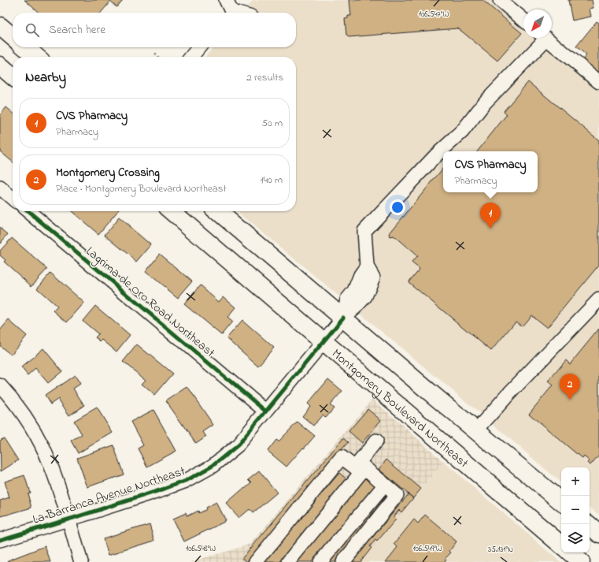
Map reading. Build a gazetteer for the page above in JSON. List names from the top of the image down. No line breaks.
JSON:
{"streets":{"main road":["Montgomery Boulevard Northeast"],"street":["Lagrima de Oro Road Northeast","La Barranca Avenue Northeast"]},"crossings":[["Lagrima de Oro Road Northeast","La Barranca Avenue Northeast"],["Montgomery Boulevard Northeast","La Barranca Avenue Northeast"]],"north":"bottom left","page":{"search":"Search here","heading":["Nearby","2 results"],"list":[{"mark":"1","name":"CVS Pharmacy","note":"Pharmacy","value":"50 m"},{"mark":"2","name":"Montgomery Crossing","note":"Place · Montgomery Boulevard Northeast","value":"140 m"}],"popup":["CVS Pharmacy","Pharmacy"],"pins":["1","2"],"map_buttons":["+","−"]},"coordinates":["106.547°W","106.548°W","106.549°W","35.131°N"]}
